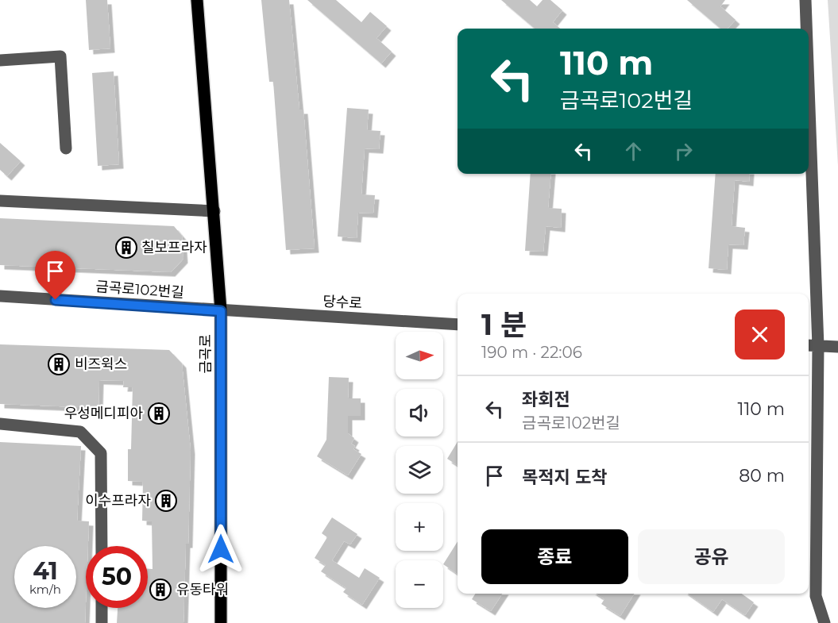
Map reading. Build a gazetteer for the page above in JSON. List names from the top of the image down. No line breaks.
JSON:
{"streets":{"main road":["금곡로"],"street":["금곡로102번길","당수로"]},"crossings":[["금곡로102번길","당수로"],["금곡로102번길","금곡로"],["당수로","금곡로"]],"places":{"building":["칠보프라자","비즈윅스","우성메디피아","이수프라자","유동타워"]},"north":"right","page":{"turn":["110 m","금곡로102번길"],"heading":["1 분","190 m · 22:06"],"map_buttons":["+","−"],"list":[{"name":"좌회전","note":"금곡로102번길","value":"110 m"},{"name":"목적지 도착","value":"80 m"}],"buttons":["종료","공유"],"speed":"41 km/h","limit":"50"}}
